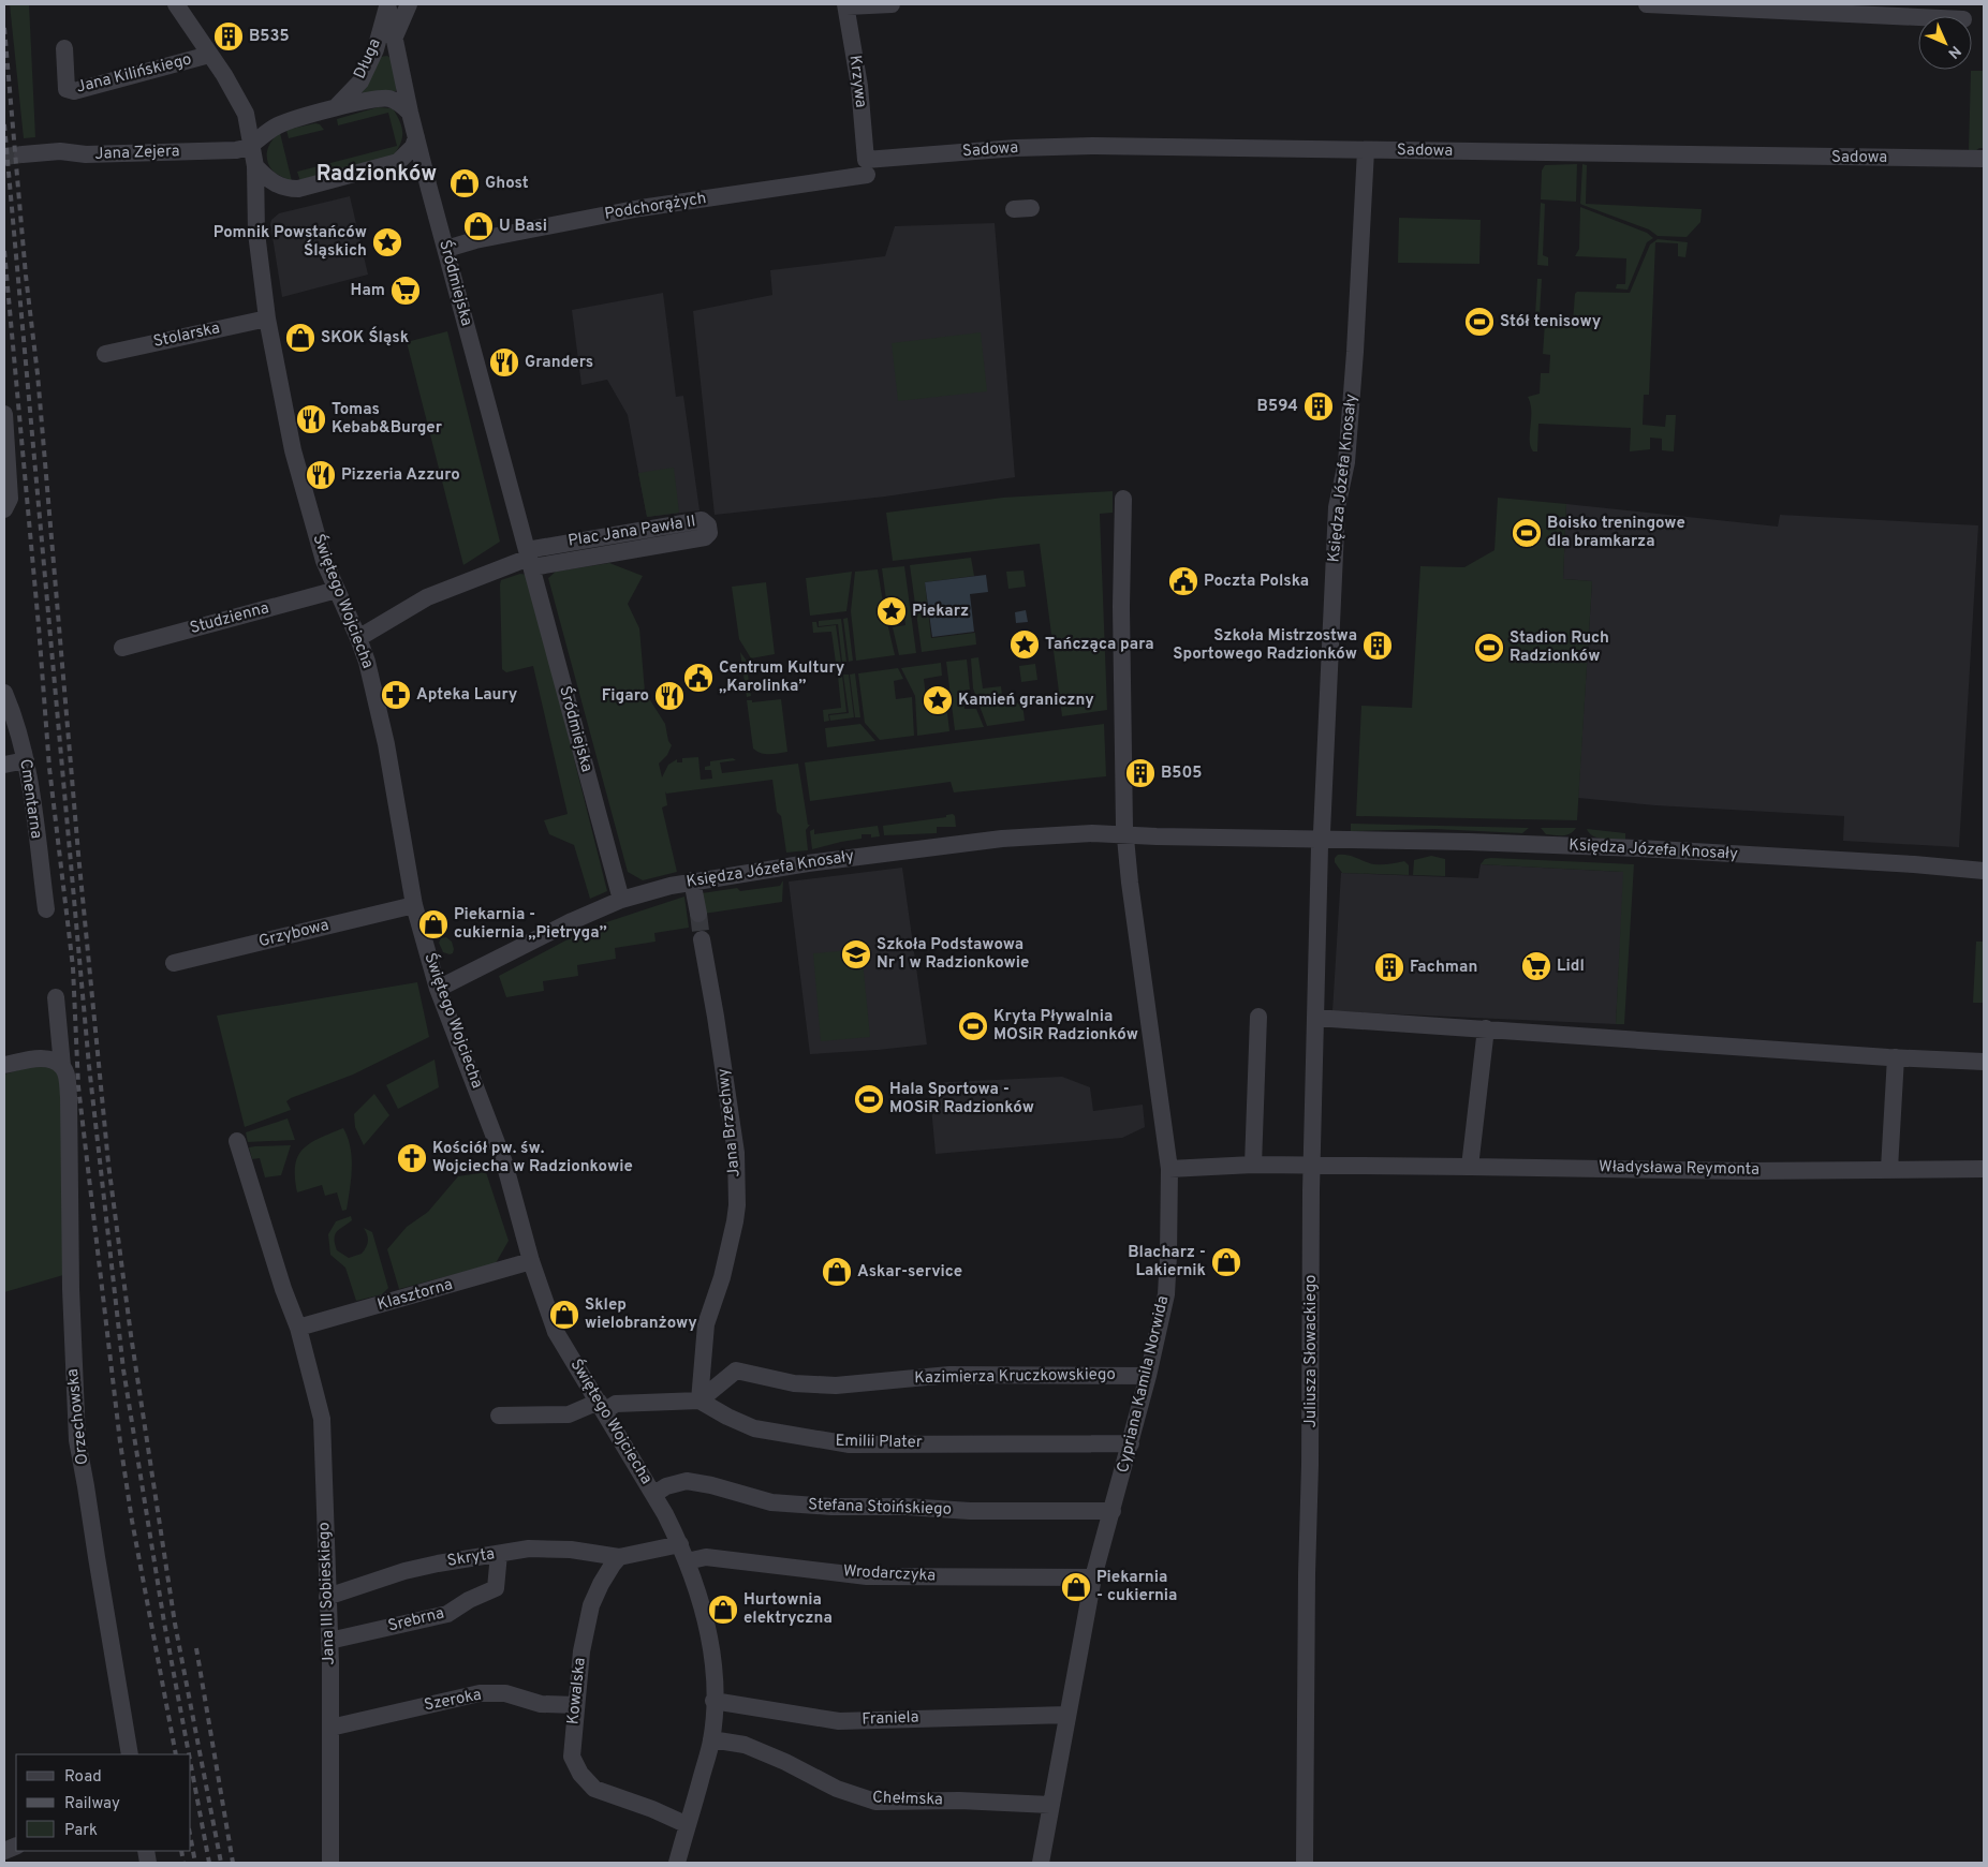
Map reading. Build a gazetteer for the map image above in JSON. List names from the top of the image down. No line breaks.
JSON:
{"streets":{"street":["Długa","Jana Kilińskiego","Krzywa","Sadowa","Jana Zejera","Podchorążych","Śródmiejska","Stolarska","Księdza Józefa Knosały","Plac Jana Pawła II","Świętego Wojciecha","Studzienna","Cmentarna","Grzybowa","Jana Brzechwy","Władysława Reymonta","Klasztorna","Juliusza Słowackiego","Kazimierza Kruczkowskiego","Cypriana Kamila Norwida","Orzechowska","Emilii Plater","Stefana Stoińskiego","Skryta","Wrodarczyka","Jana III Sobieskiego","Srebrna","Kowalska","Szeroka","Franiela","Chełmska"]},"crossings":[["Długa","Śródmiejska"],["Jana Kilińskiego","Świętego Wojciecha"],["Krzywa","Sadowa"],["Krzywa","Podchorążych"],["Sadowa","Podchorążych"],["Sadowa","Księdza Józefa Knosały"],["Jana Zejera","Świętego Wojciecha"],["Podchorążych","Śródmiejska"],["Śródmiejska","Księdza Józefa Knosały"],["Śródmiejska","Plac Jana Pawła II"],["Stolarska","Świętego Wojciecha"],["Księdza Józefa Knosały","Świętego Wojciecha"],["Księdza Józefa Knosały","Juliusza Słowackiego"],["Księdza Józefa Knosały","Cypriana Kamila Norwida"],["Świętego Wojciecha","Studzienna"],["Świętego Wojciecha","Grzybowa"],["Świętego Wojciecha","Klasztorna"],["Świętego Wojciecha","Stefana Stoińskiego"],["Świętego Wojciecha","Wrodarczyka"],["Świętego Wojciecha","Kowalska"],["Świętego Wojciecha","Franiela"],["Świętego Wojciecha","Chełmska"],["Jana Brzechwy","Kazimierza Kruczkowskiego"],["Jana Brzechwy","Emilii Plater"],["Władysława Reymonta","Juliusza Słowackiego"],["Władysława Reymonta","Cypriana Kamila Norwida"],["Klasztorna","Jana III Sobieskiego"],["Kazimierza Kruczkowskiego","Cypriana Kamila Norwida"],["Kazimierza Kruczkowskiego","Emilii Plater"],["Cypriana Kamila Norwida","Emilii Plater"],["Cypriana Kamila Norwida","Stefana Stoińskiego"],["Cypriana Kamila Norwida","Wrodarczyka"],["Cypriana Kamila Norwida","Franiela"],["Cypriana Kamila Norwida","Chełmska"],["Skryta","Jana III Sobieskiego"],["Skryta","Srebrna"],["Skryta","Kowalska"],["Jana III Sobieskiego","Srebrna"],["Jana III Sobieskiego","Szeroka"],["Kowalska","Szeroka"]],"districts":["Radzionków"],"places":{"building":["B535","B594","Szkoła Mistrzostwa Sportowego Radzionków","B505","Fachman"],"shop":["Ghost","U Basi","SKOK Śląsk","Piekarnia - cukiernia „Pietryga”","Blacharz - Lakiernik","Askar-service","Sklep wielobranżowy","Piekarnia - cukiernia","Hurtownia elektryczna"],"place":["Pomnik Powstańców Śląskich","Piekarz","Tańcząca para","Kamień graniczny"],"supermarket":["Ham","Lidl"],"sports":["Stół tenisowy","Boisko treningowe dla bramkarza","Stadion Ruch Radzionków","Kryta Pływalnia MOSiR Radzionków","Hala Sportowa - MOSiR Radzionków"],"restaurant":["Granders","Tomas Kebab&Burger","Pizzeria Azzuro","Figaro"],"public building":["Poczta Polska","Centrum Kultury „Karolinka”"],"pharmacy":["Apteka Laury"],"school or university":["Szkoła Podstawowa Nr 1 w Radzionkowie"],"church":["Kościół pw. św. Wojciecha w Radzionkowie"]},"legend":["Road","Railway","Park"],"north":"bottom right"}
